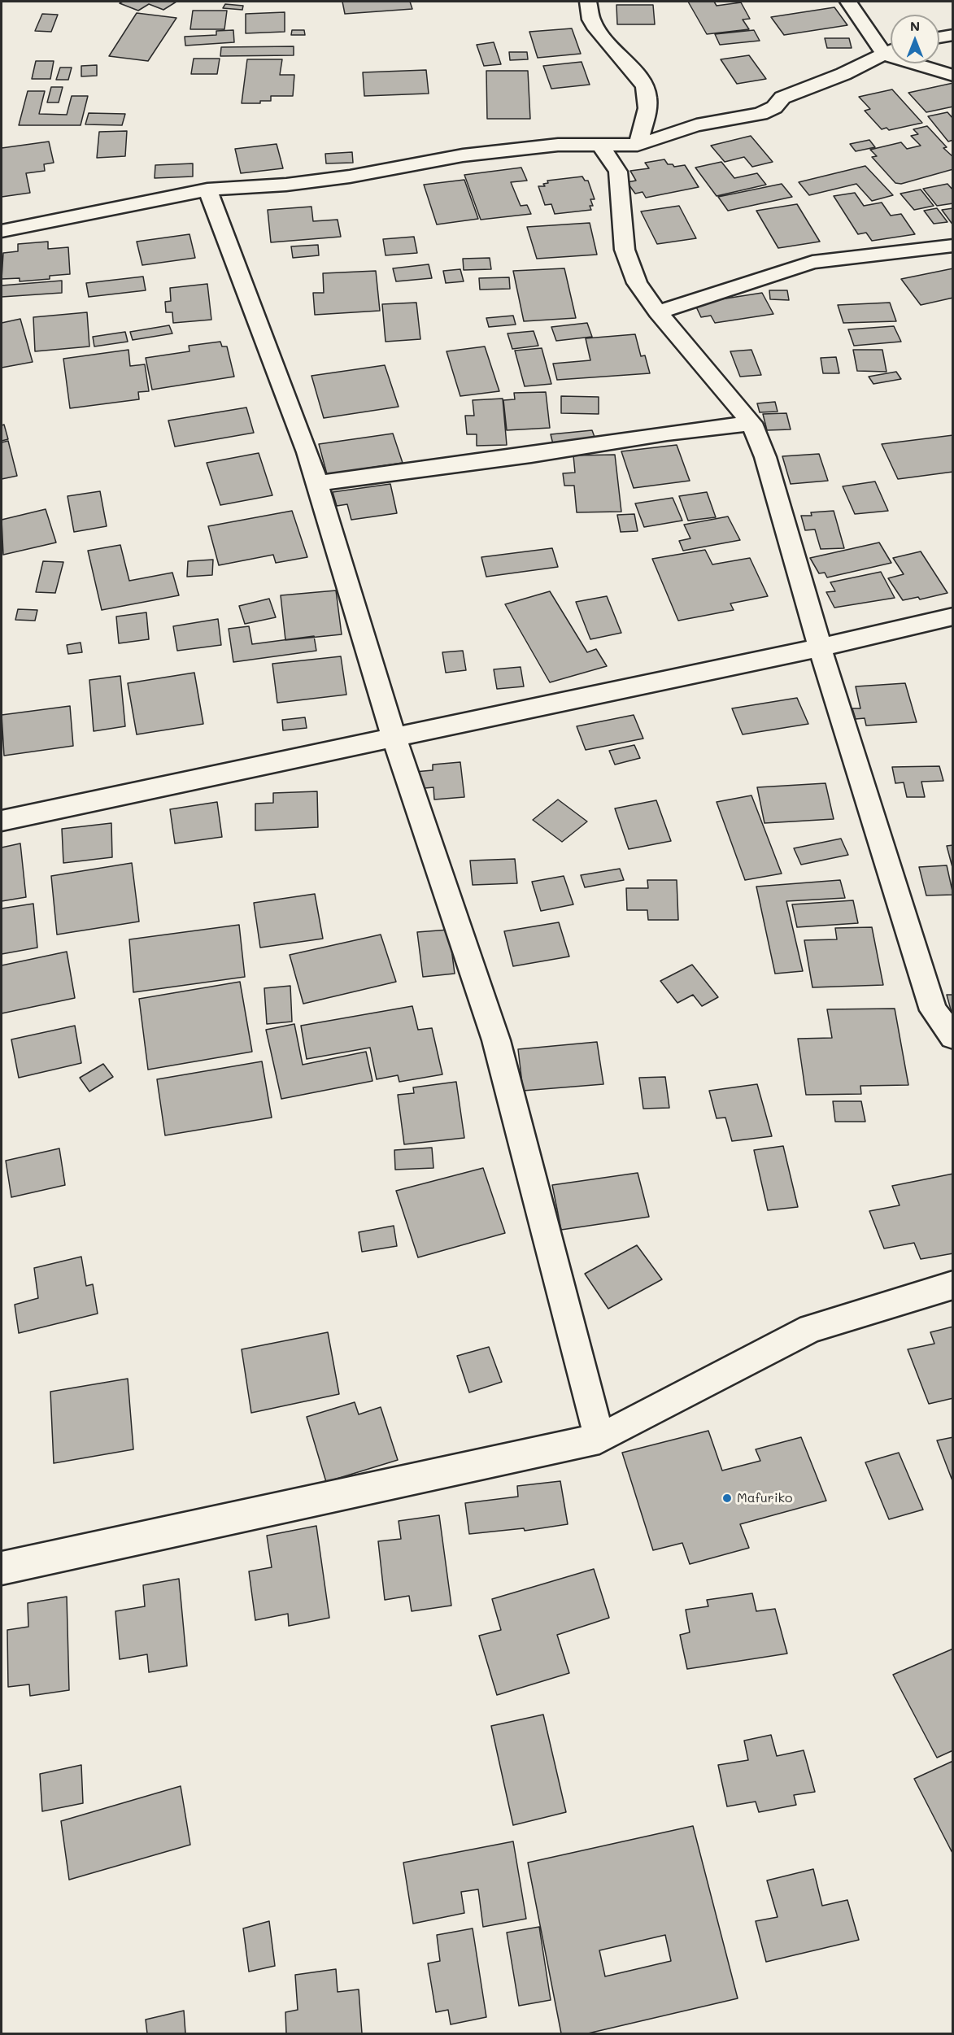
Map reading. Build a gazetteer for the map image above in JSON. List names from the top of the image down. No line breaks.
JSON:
{"places":["Mafuriko"],"north":"top"}
